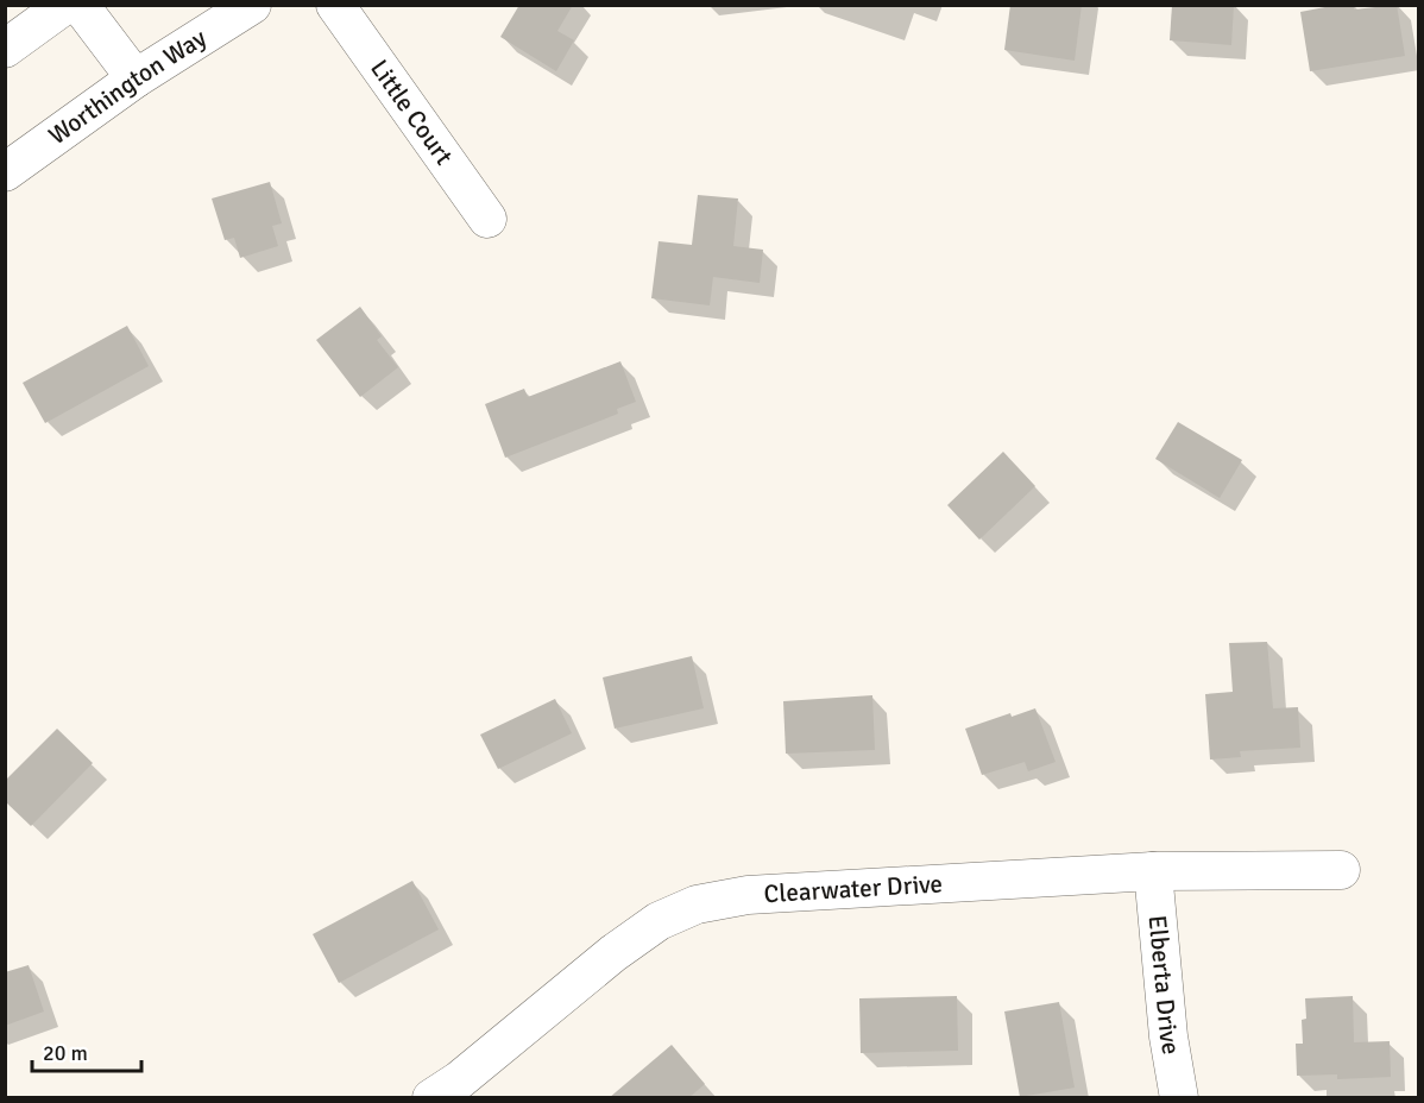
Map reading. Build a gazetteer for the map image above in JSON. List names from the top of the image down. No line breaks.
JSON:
{"streets":{"street":["Worthington Way","Little Court","Clearwater Drive","Elberta Drive"]},"crossings":[["Clearwater Drive","Elberta Drive"]],"scale_bar":"20 m"}
